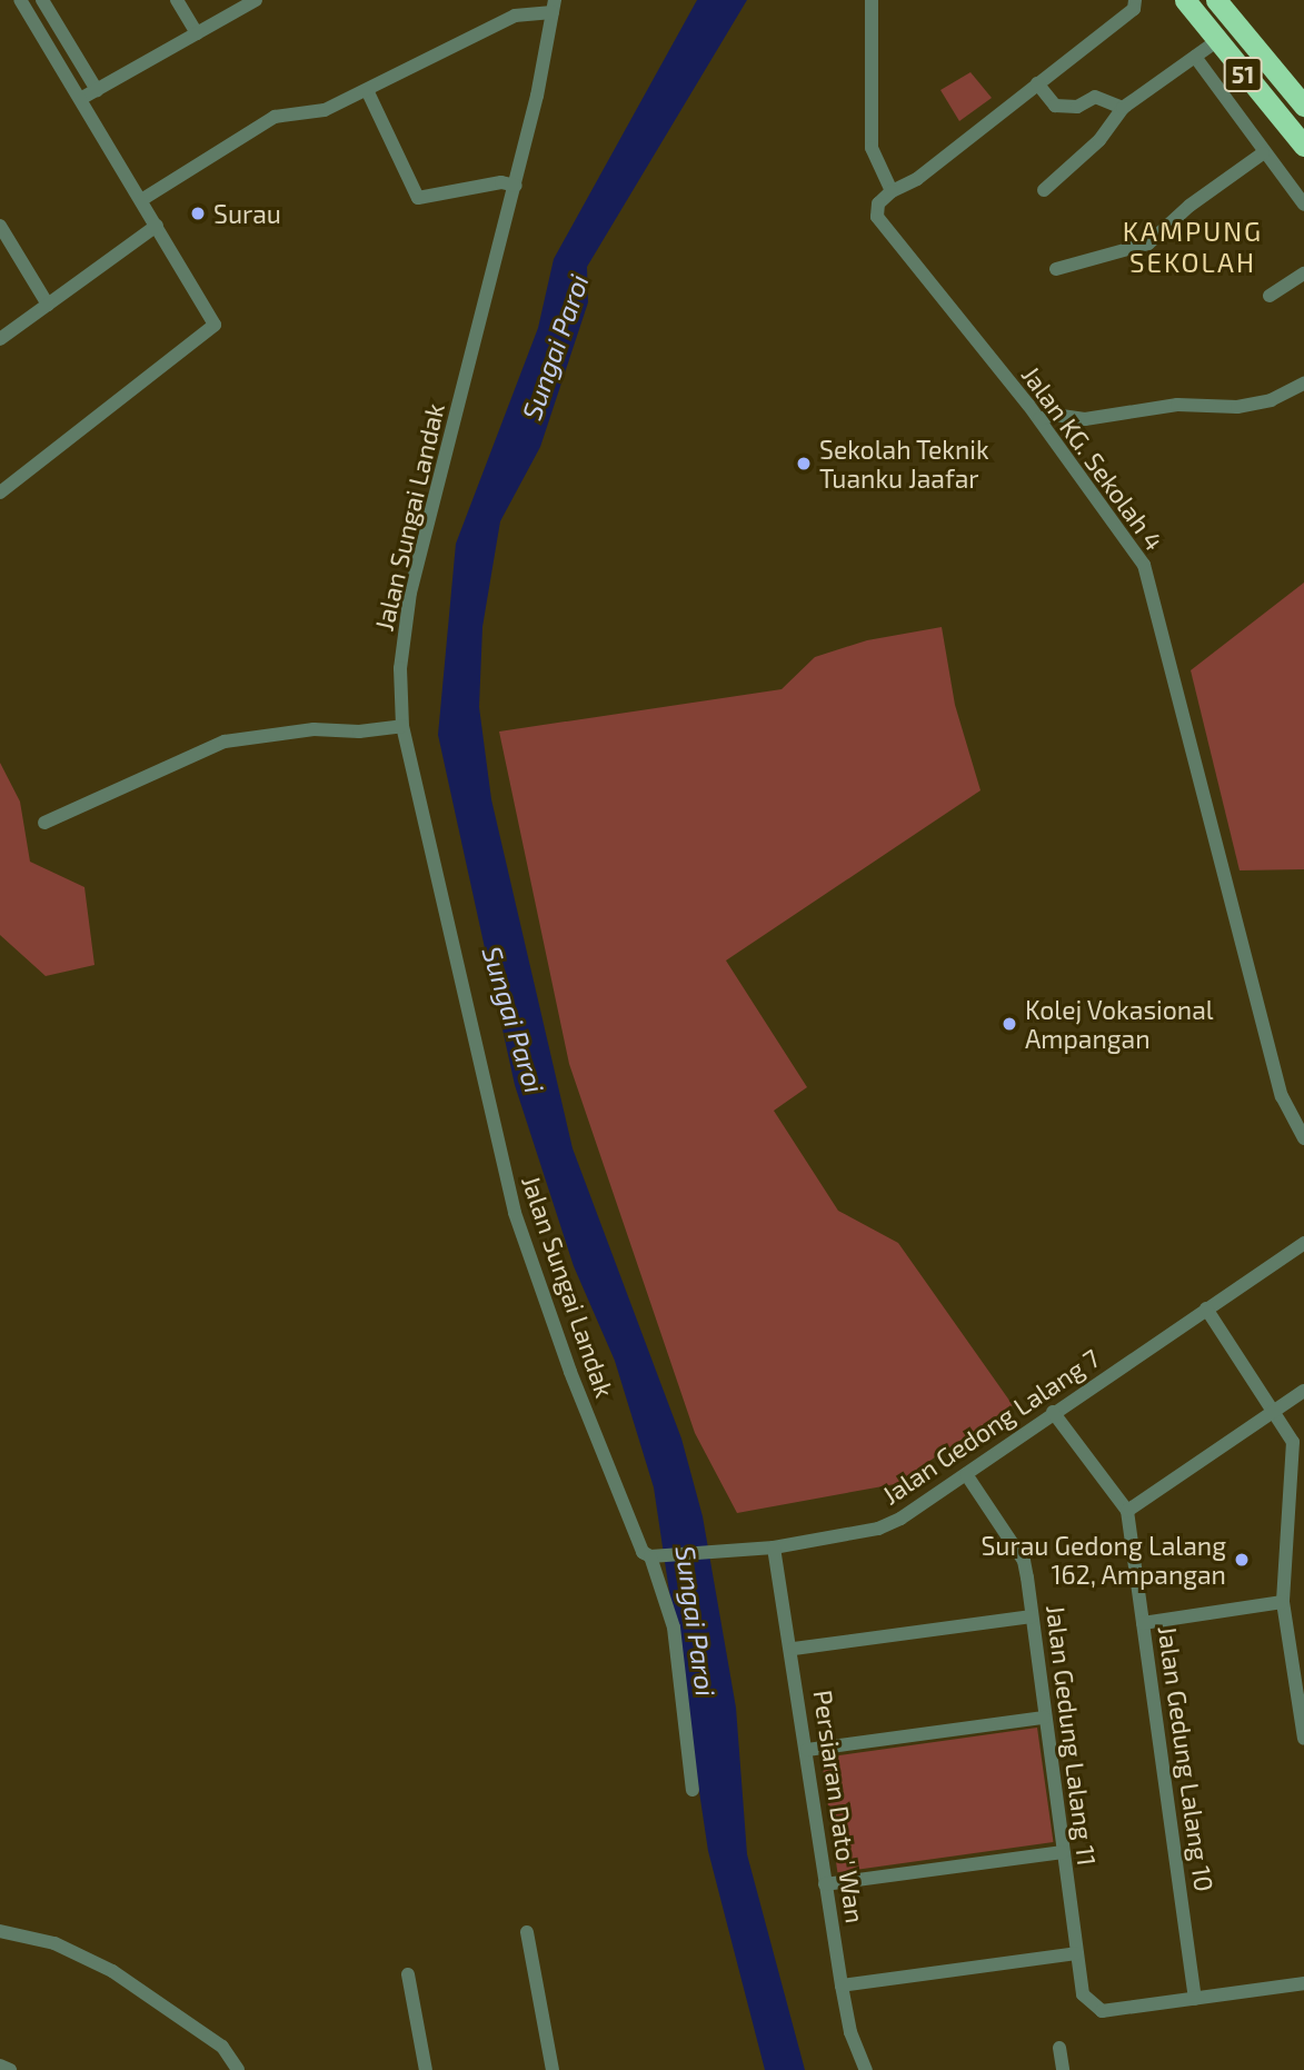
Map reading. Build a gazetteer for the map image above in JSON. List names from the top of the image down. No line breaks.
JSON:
{"streets":{"highway":["51"],"street":["Jalan KG. Sekolah 4","Jalan Sungai Landak","Jalan Gedong Lalang 7","Jalan Gedung Lalang 11","Jalan Gedung Lalang 10","Persiaran Dato' Wan"]},"crossings":[["Jalan Sungai Landak","Jalan Gedong Lalang 7"],["Jalan Gedong Lalang 7","Jalan Gedung Lalang 11"],["Jalan Gedong Lalang 7","Jalan Gedung Lalang 10"],["Jalan Gedong Lalang 7","Persiaran Dato' Wan"],["Jalan Gedung Lalang 11","Jalan Gedung Lalang 10"]],"districts":["KAMPUNG SEKOLAH"],"water":["Sungai Paroi"],"places":["Surau","Sekolah Teknik Tuanku Jaafar","Kolej Vokasional Ampangan","Surau Gedong Lalang 162, Ampangan"]}
